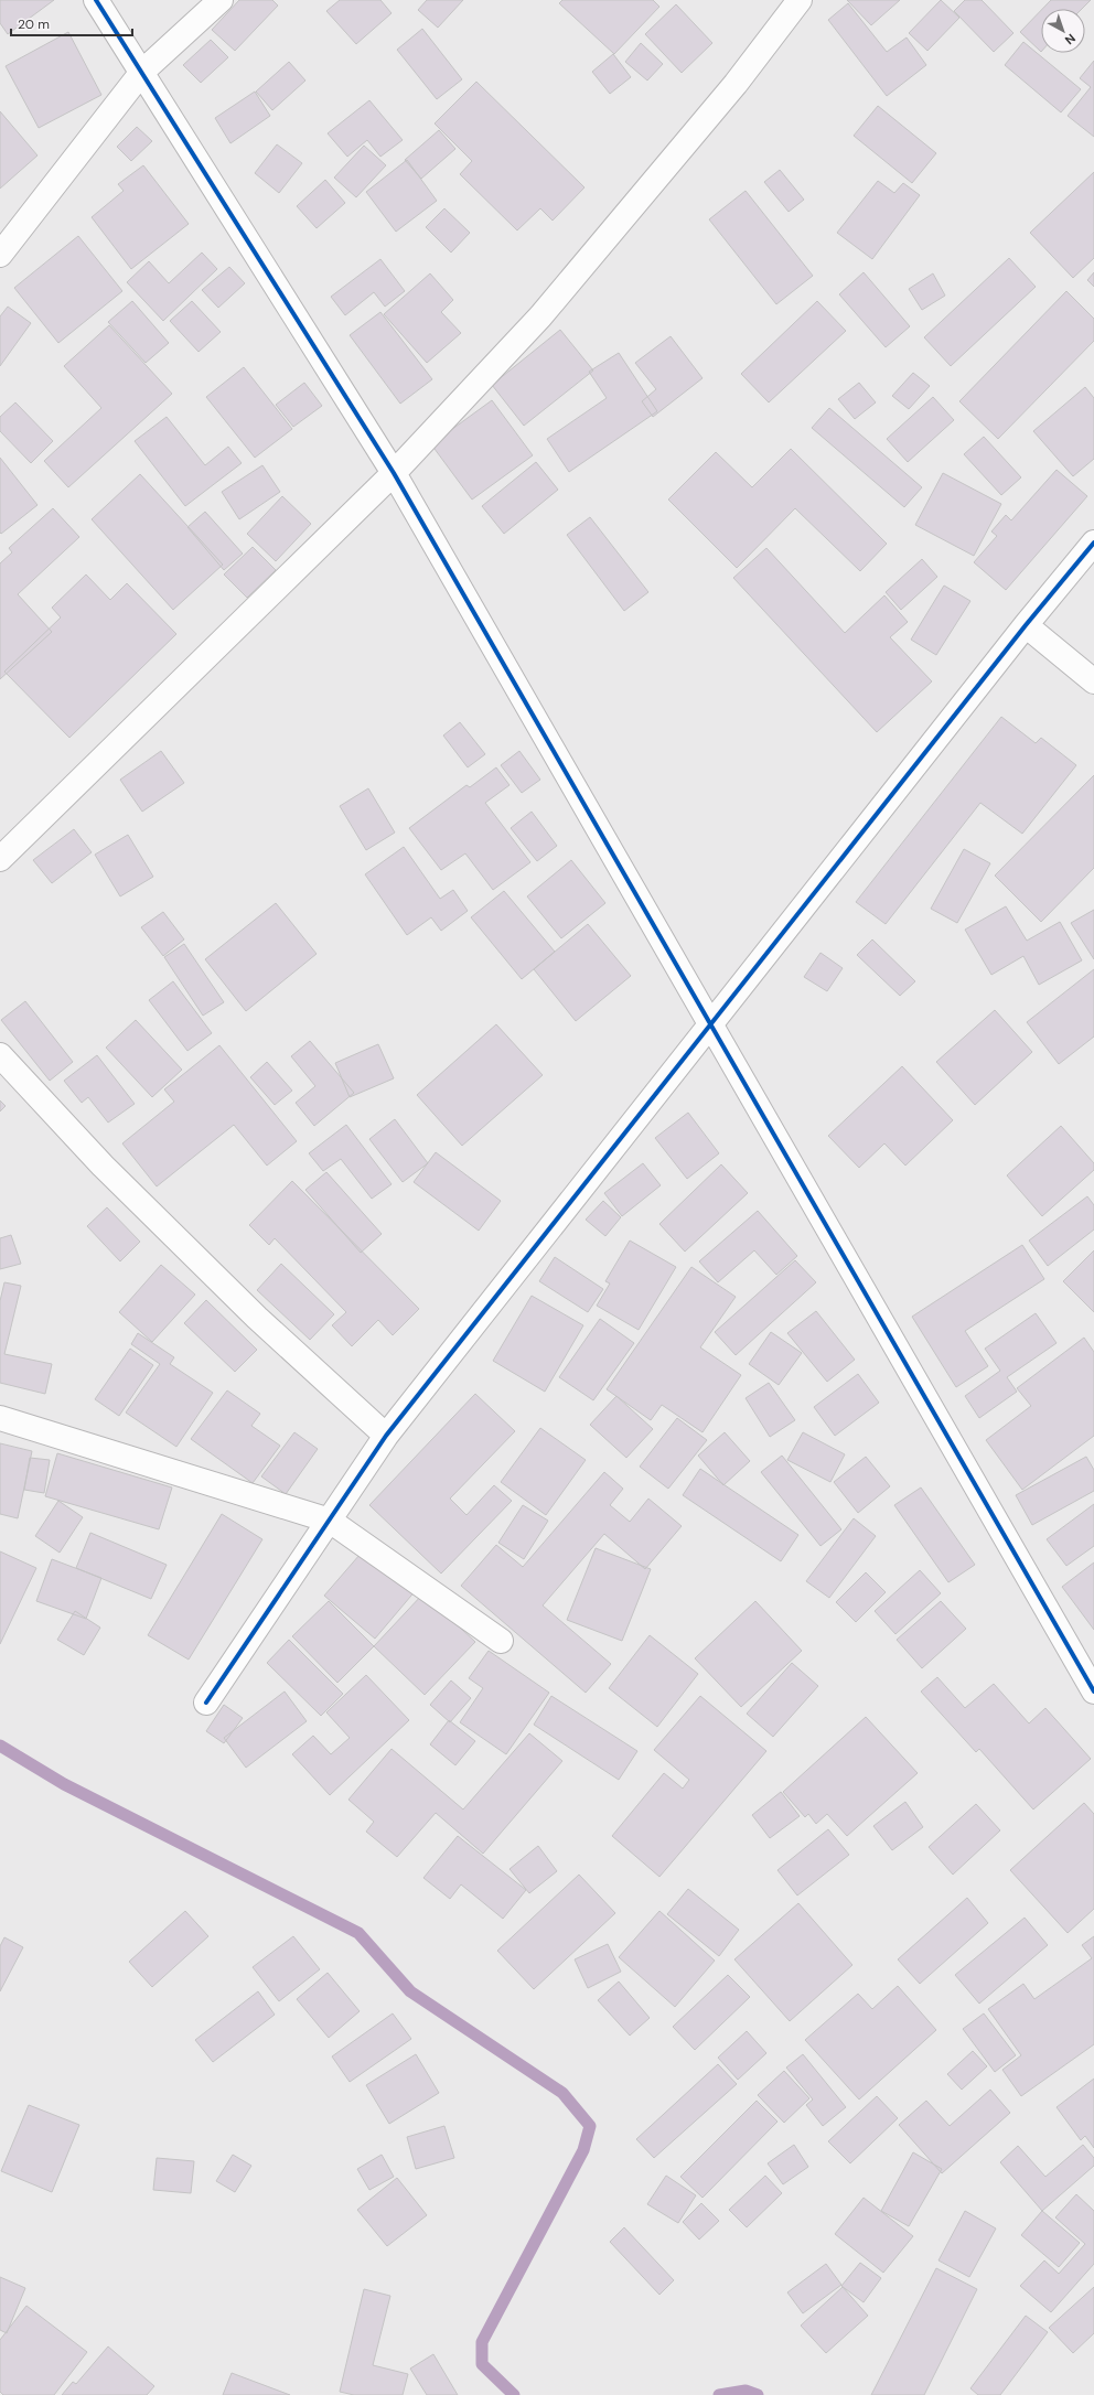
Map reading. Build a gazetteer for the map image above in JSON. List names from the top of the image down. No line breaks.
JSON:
{"scale_bar":"20 m","north":"bottom right"}
